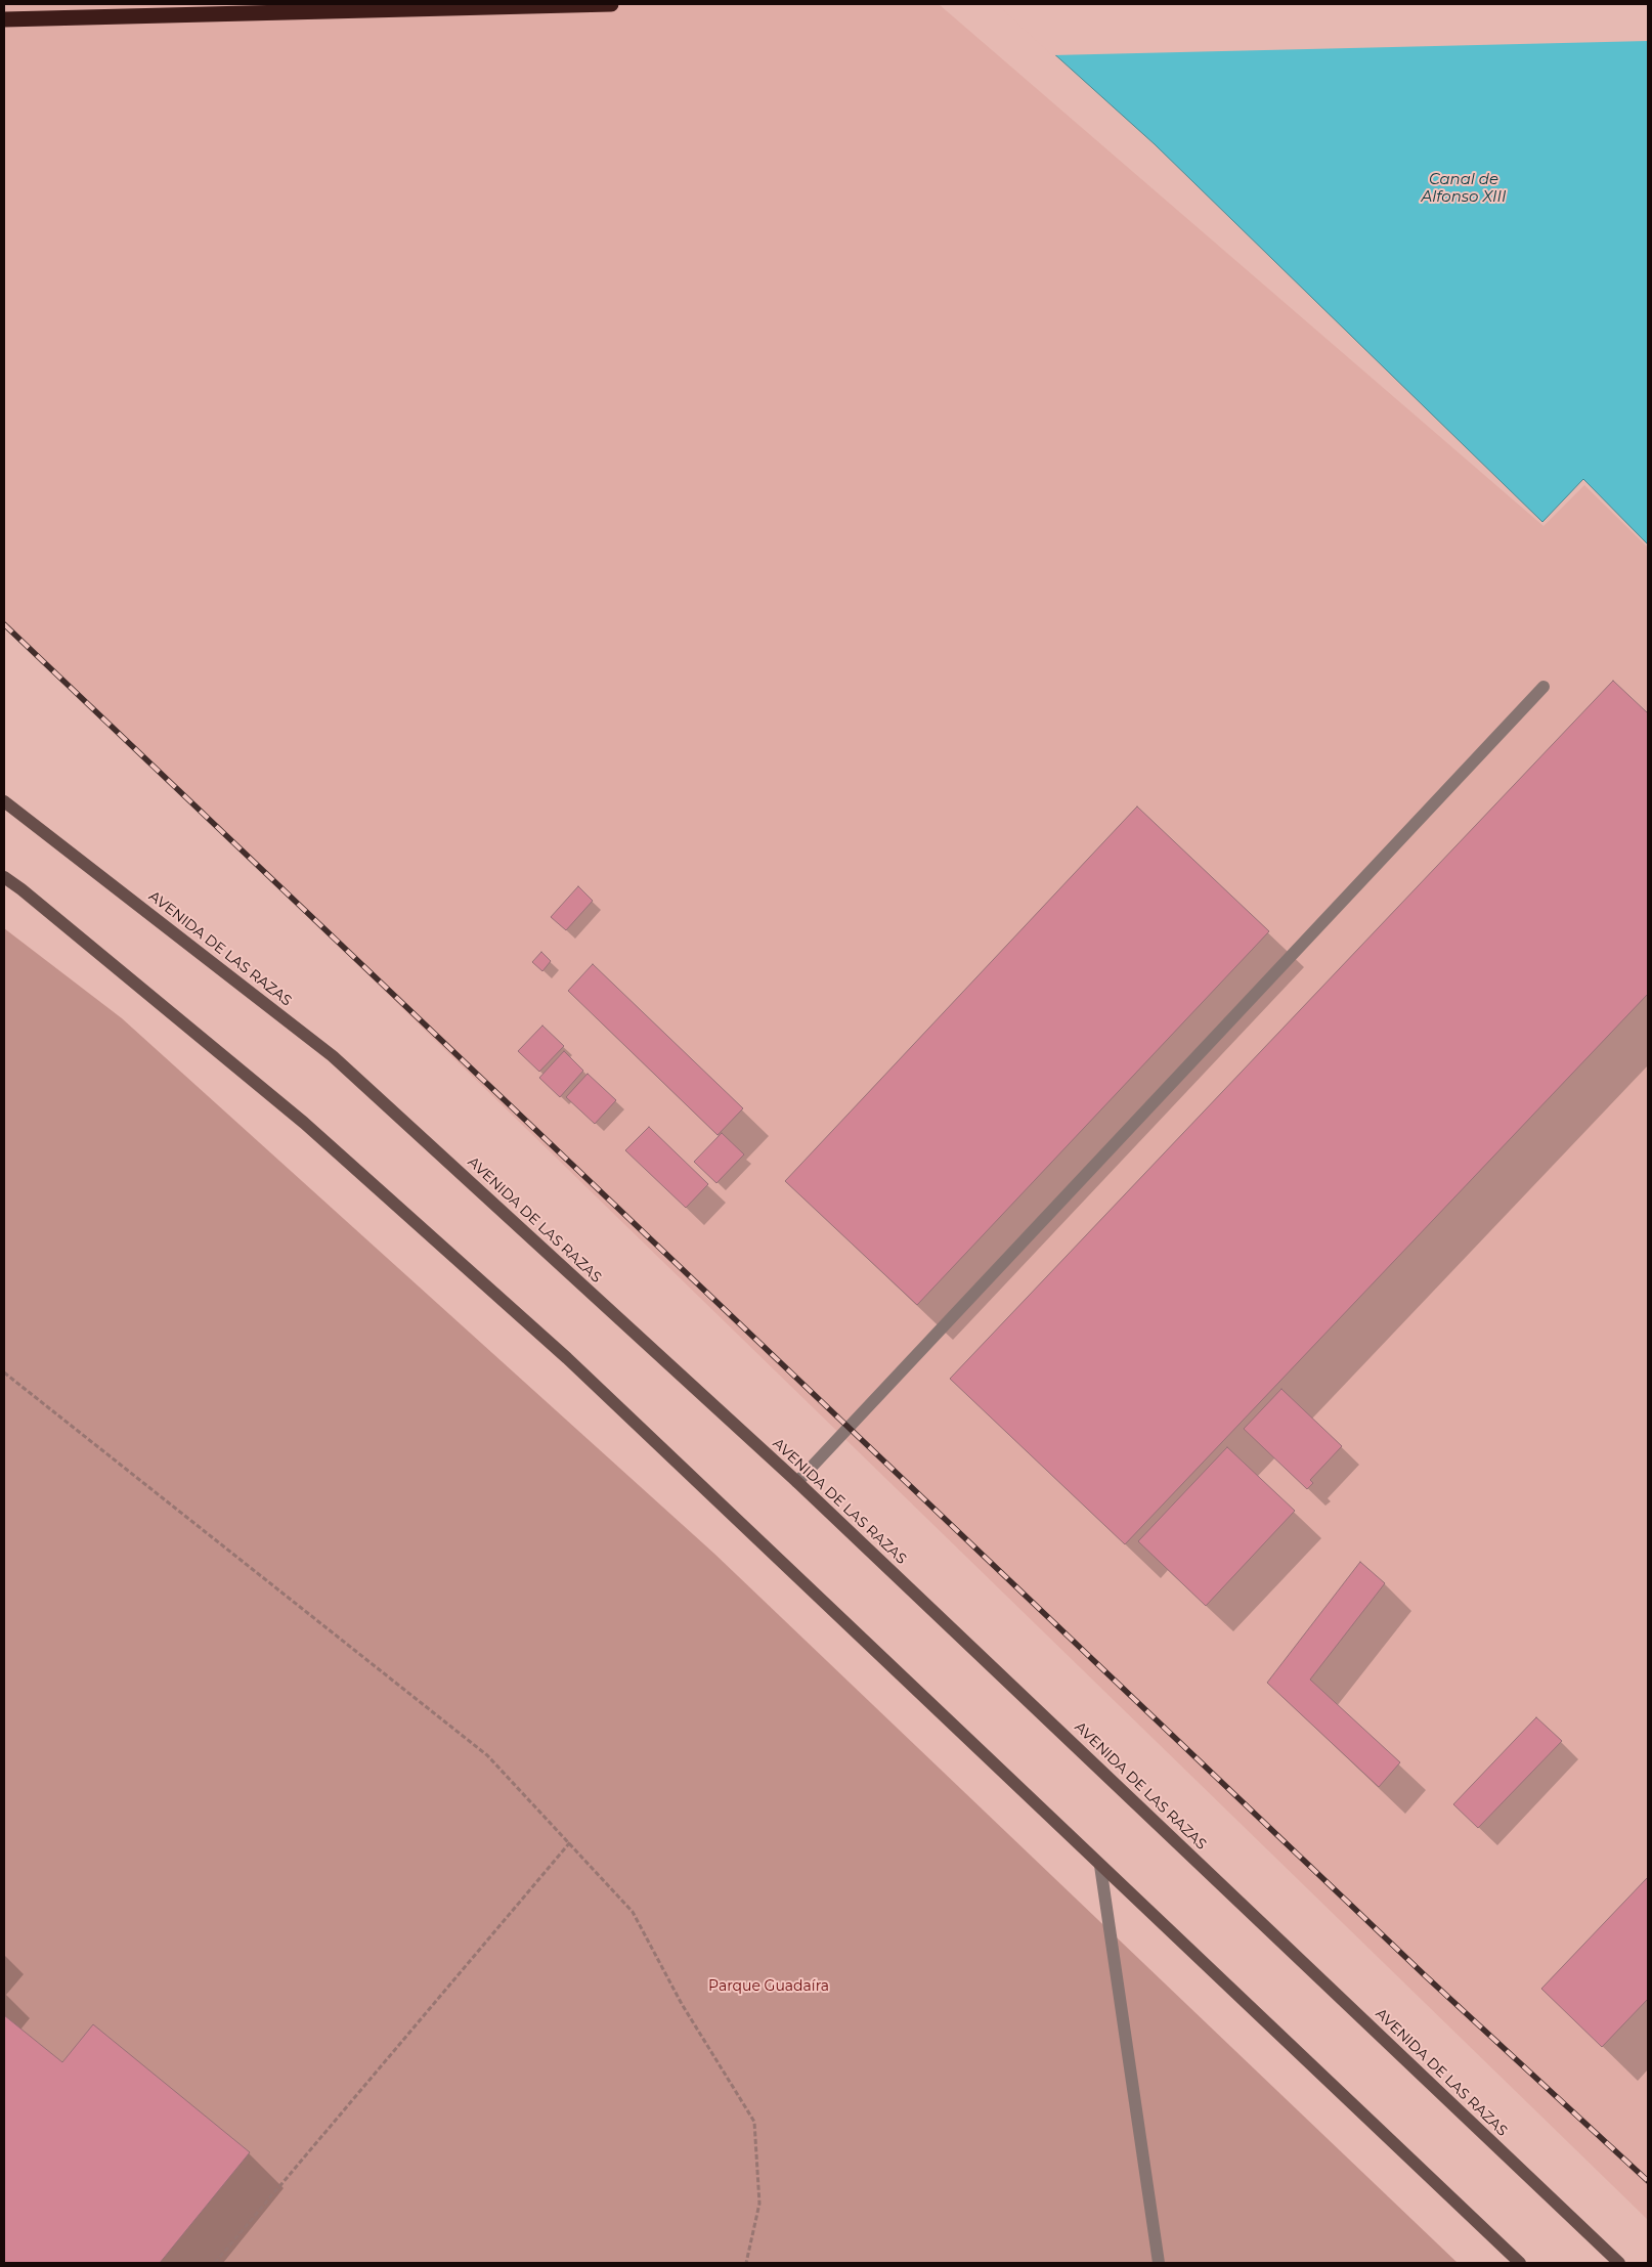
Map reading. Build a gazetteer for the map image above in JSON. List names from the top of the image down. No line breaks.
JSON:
{"streets":{"main road":["AVENIDA DE LAS RAZAS"]},"water":["Canal de Alfonso XIII"],"parks":["Parque Guadaíra"]}
